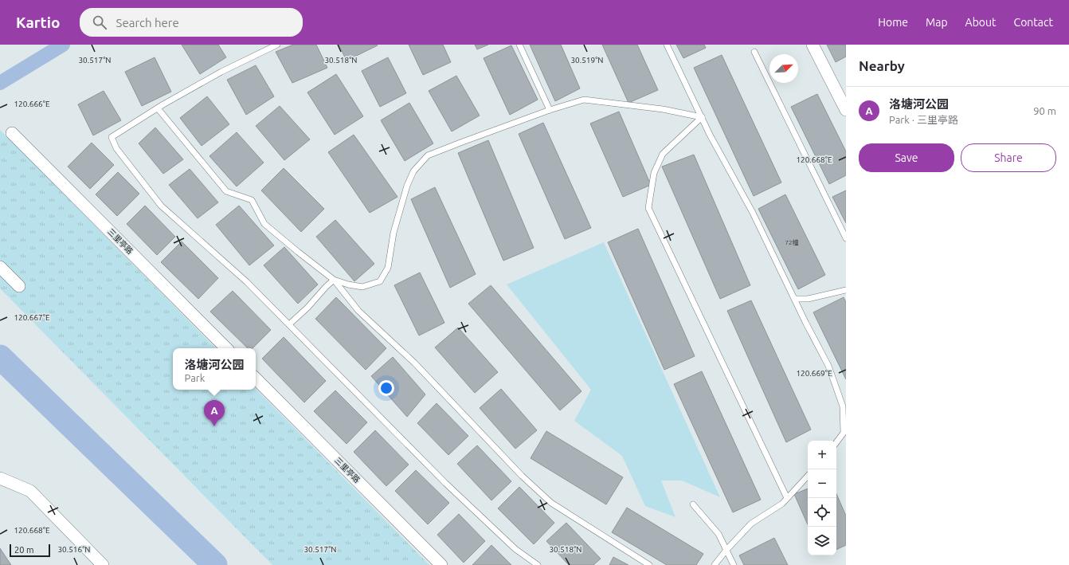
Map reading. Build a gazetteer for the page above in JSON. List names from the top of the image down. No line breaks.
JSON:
{"streets":{"street":["三里亭路"]},"house_numbers":["72幢"],"scale_bar":"20 m","north":"top right","page":{"header":"Kartio","search":"Search here","nav":["Home","Map","About","Contact"],"heading":"Nearby","list":[{"mark":"A","name":"洛塘河公园","note":"Park · 三里亭路","value":"90 m"}],"buttons":["Save","Share"],"popup":["洛塘河公园","Park"],"pins":"A","map_buttons":["+","−"],"scale":"20 m"},"coordinates":["30.517°N","30.518°N","30.519°N","120.666°E","120.668°E","120.667°E","120.669°E","30.516°N"]}
